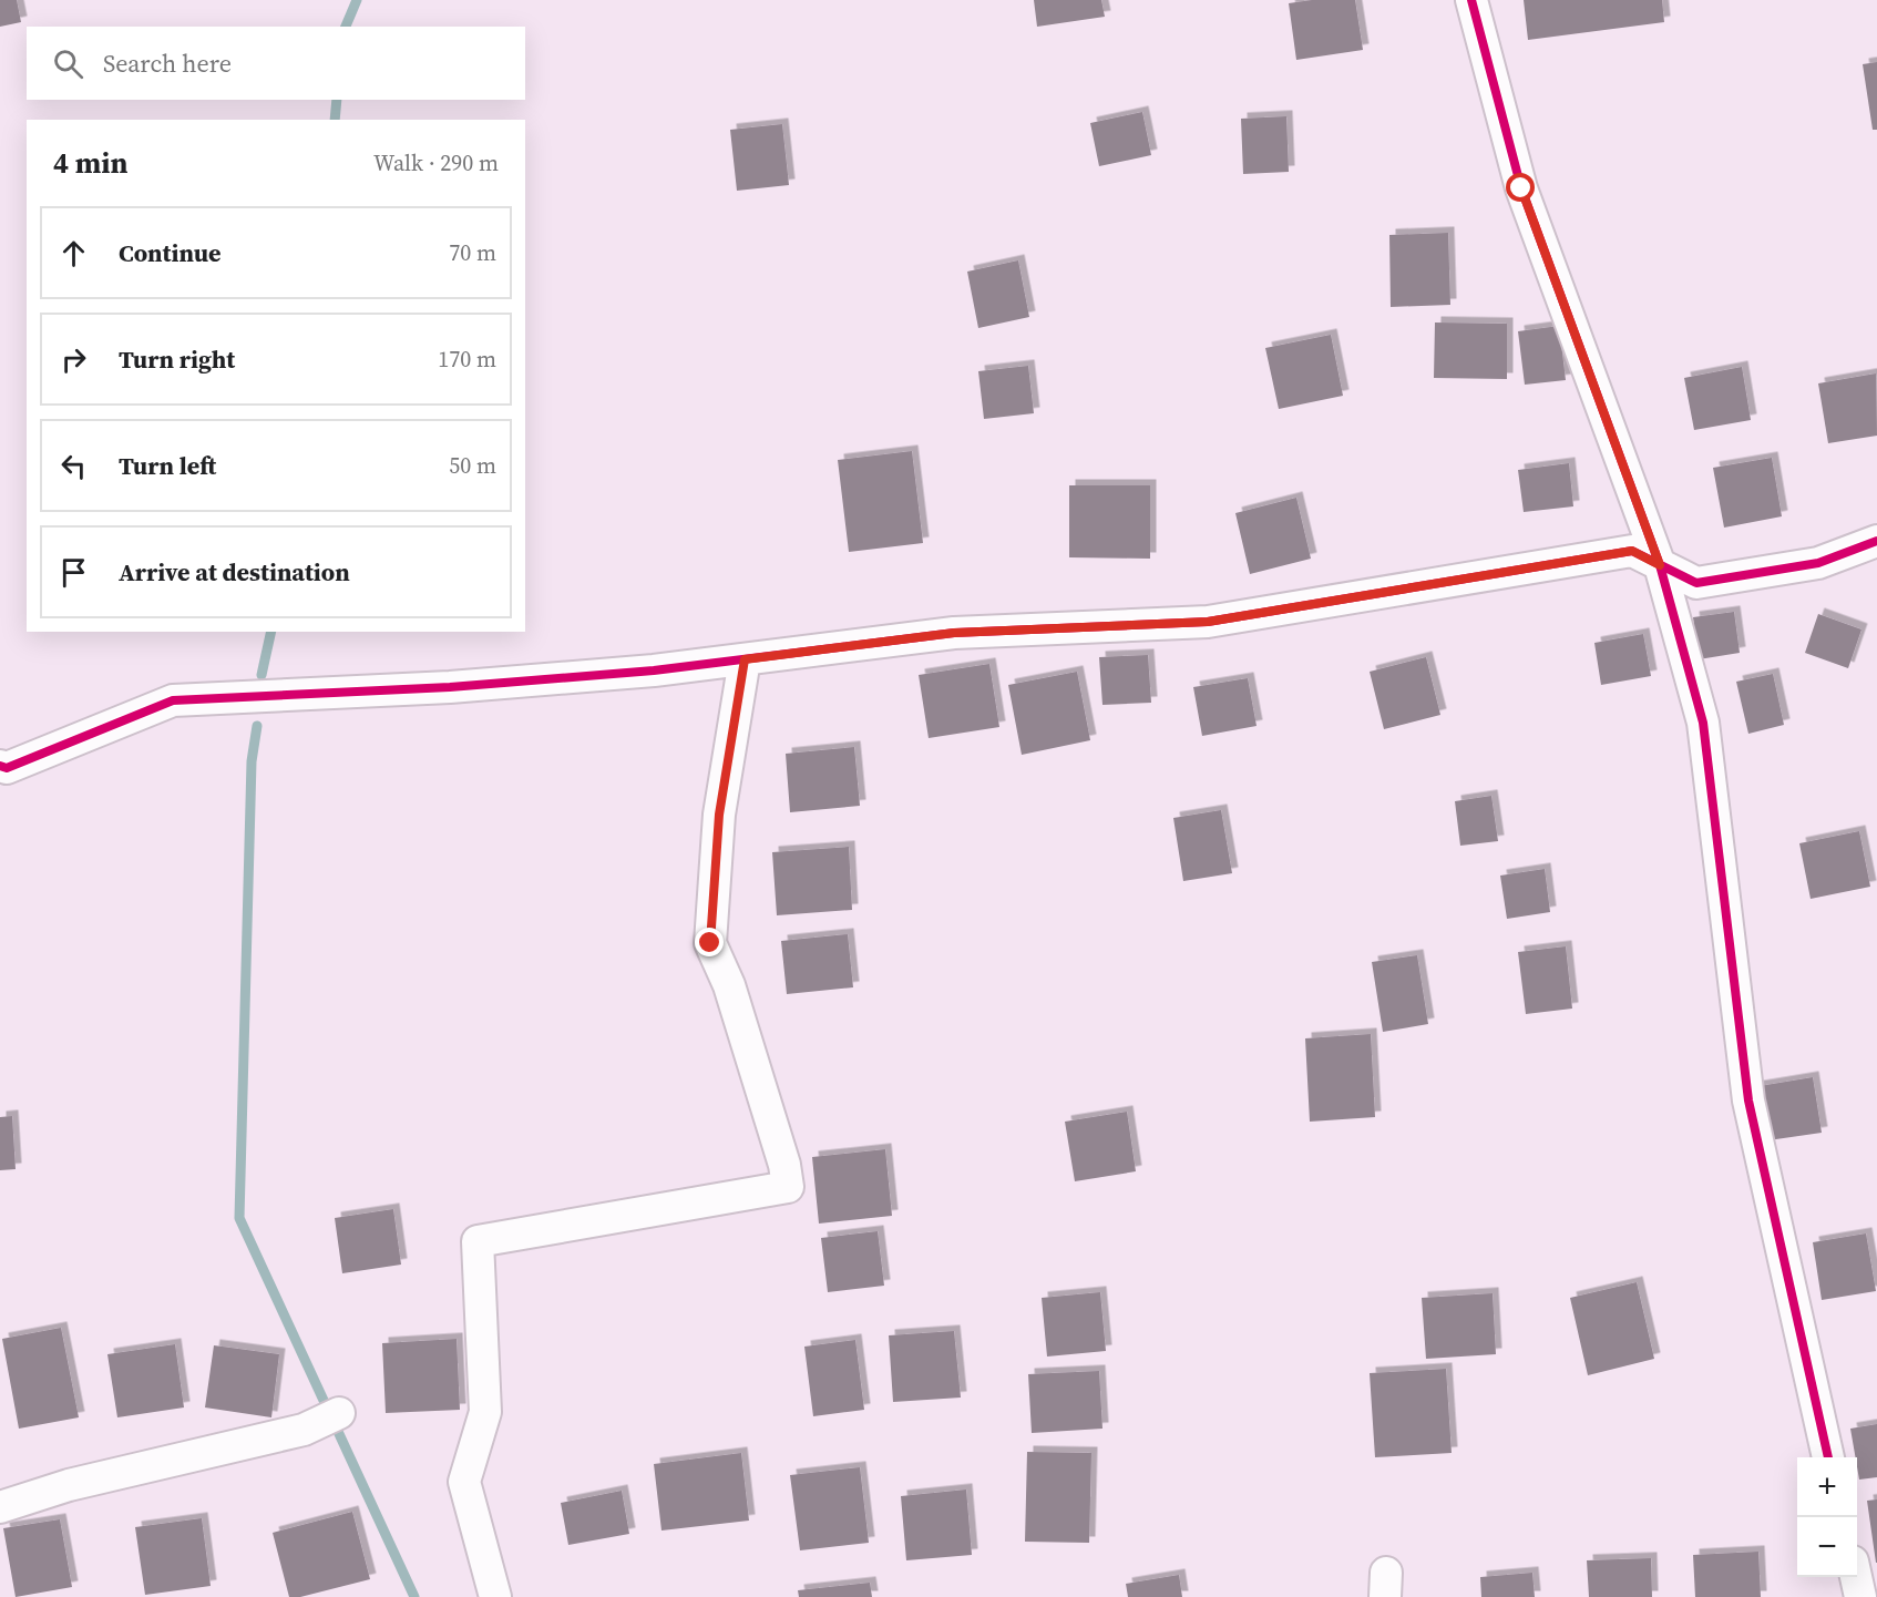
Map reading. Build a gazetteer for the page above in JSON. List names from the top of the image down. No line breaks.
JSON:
{"page":{"search":"Search here","heading":["4 min","Walk · 290 m"],"list":[["Continue","70 m"],["Turn right","170 m"],["Turn left","50 m"],"Arrive at destination"],"map_buttons":["+","−"]}}
